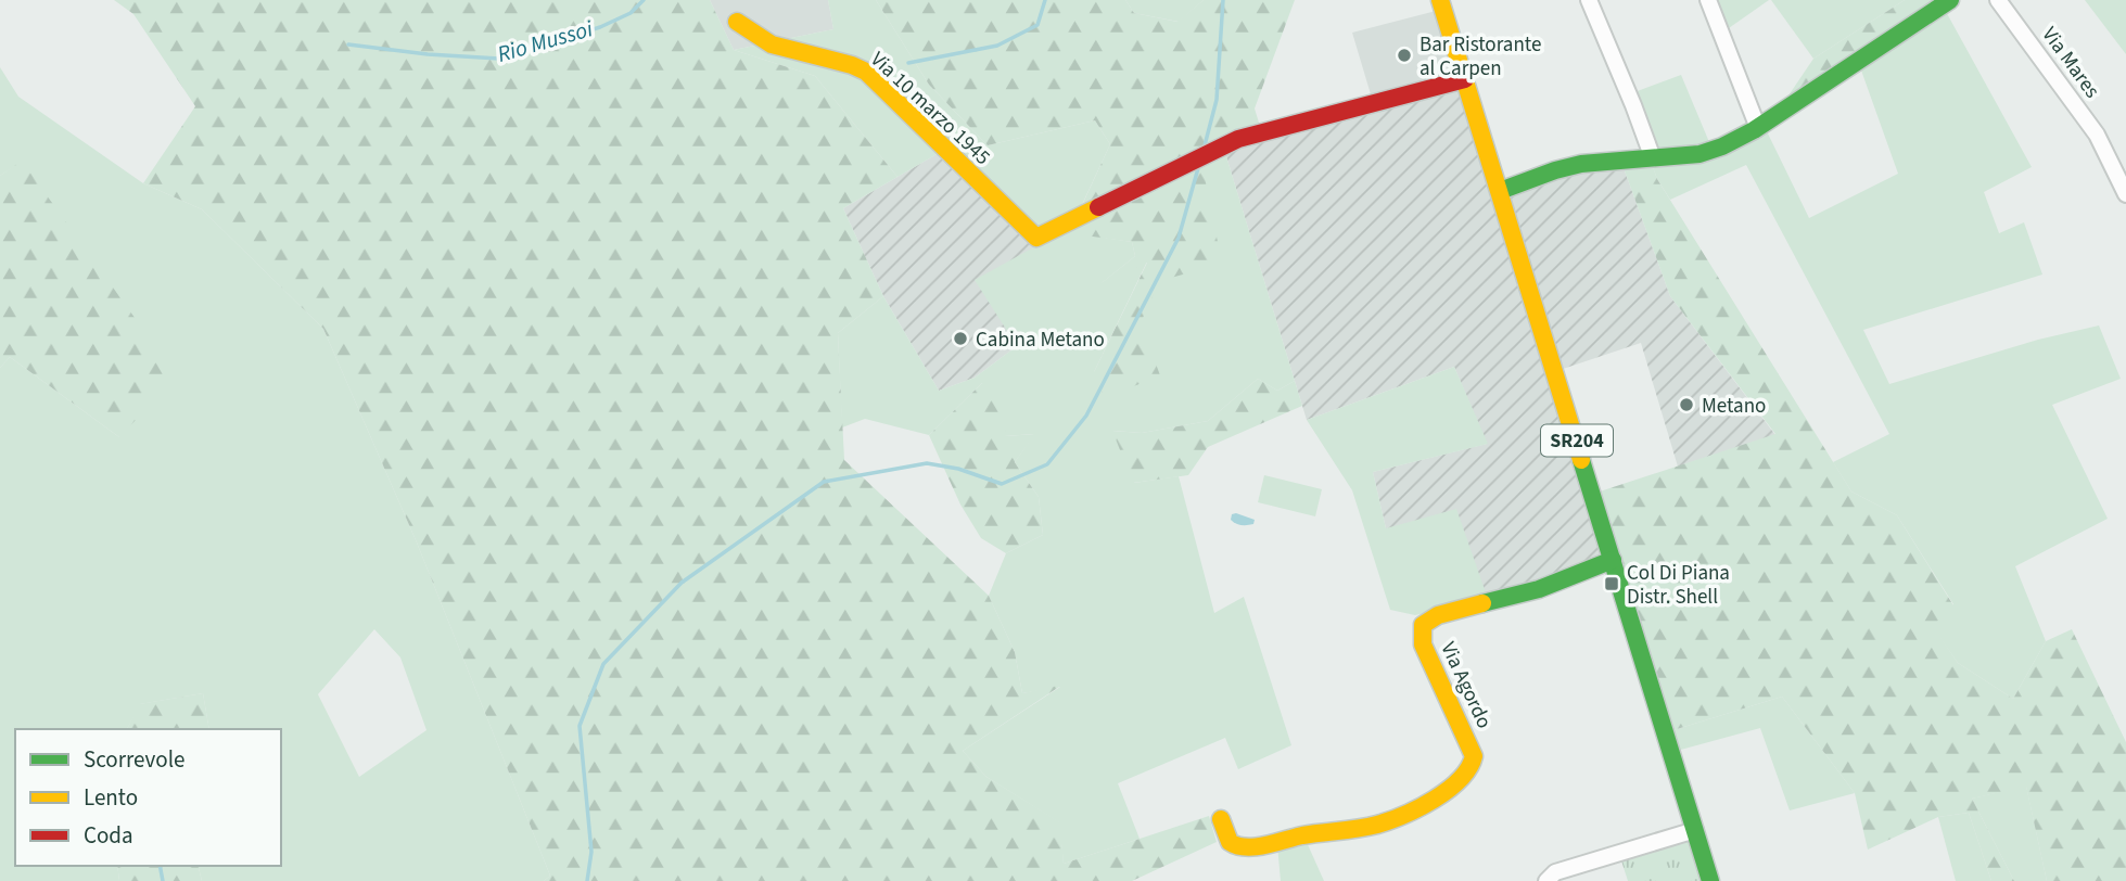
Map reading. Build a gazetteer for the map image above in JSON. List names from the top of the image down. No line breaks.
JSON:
{"streets":{"street":["Via Mares","Via 10 marzo 1945","SR204","Via Agordo"]},"crossings":[["Via 10 marzo 1945","SR204"],["SR204","Via Agordo"]],"water":["Rio Mussoi"],"places":{"other":["Bar Ristorante al Carpen","Cabina Metano","Metano"],"transit":["Col Di Piana Distr. Shell"]},"legend":["Scorrevole","Lento","Coda"]}
